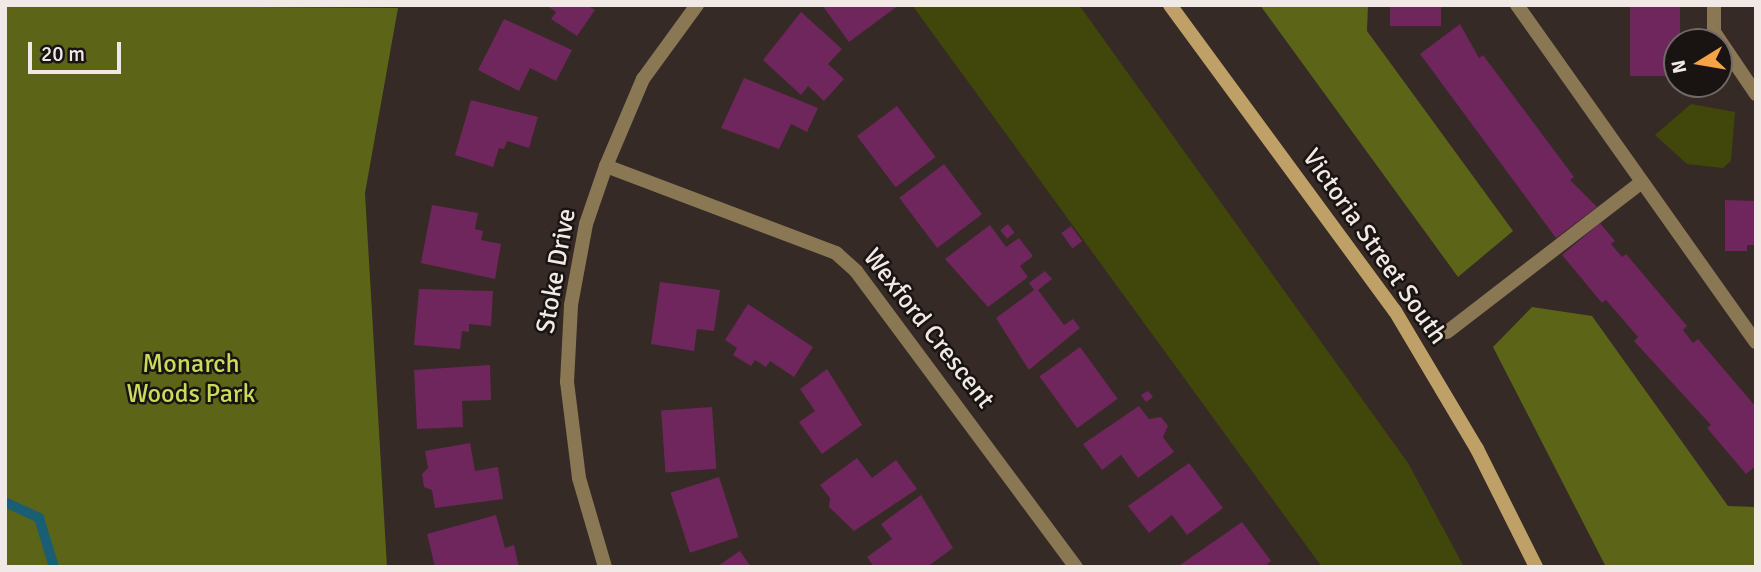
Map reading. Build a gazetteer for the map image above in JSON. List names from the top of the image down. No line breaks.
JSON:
{"streets":{"main road":["Victoria Street South"],"street":["Stoke Drive","Wexford Crescent"]},"crossings":[["Stoke Drive","Wexford Crescent"]],"parks":["Monarch Woods Park"],"scale_bar":"20 m","north":"left"}
